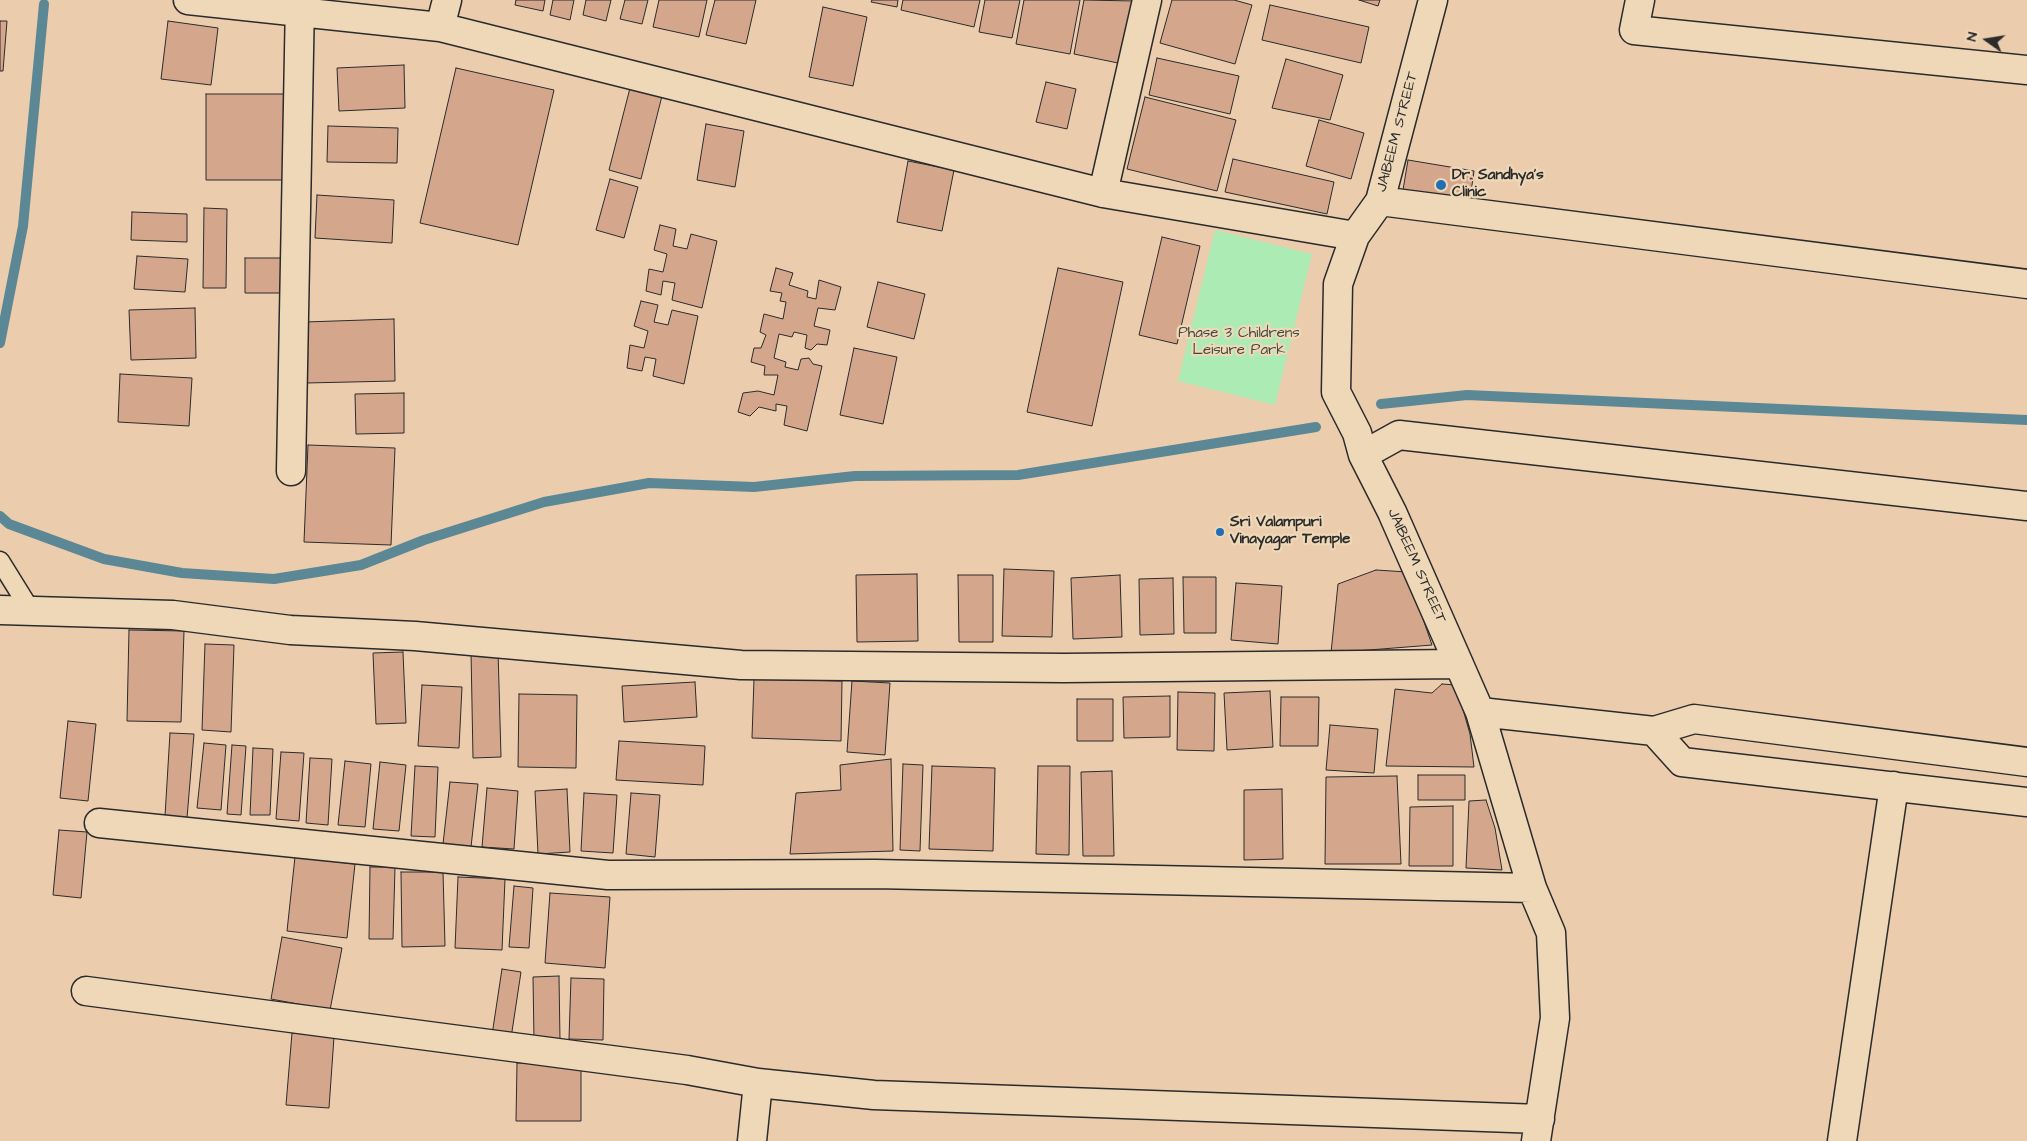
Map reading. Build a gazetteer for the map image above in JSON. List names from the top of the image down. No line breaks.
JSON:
{"streets":{"street":["JAIBEEM STREET"]},"parks":["Phase 3 Childrens Leisure Park"],"places":["Dr. Sandhya's Clinic","Sri Valampuri Vinayagar Temple"],"north":"left"}
